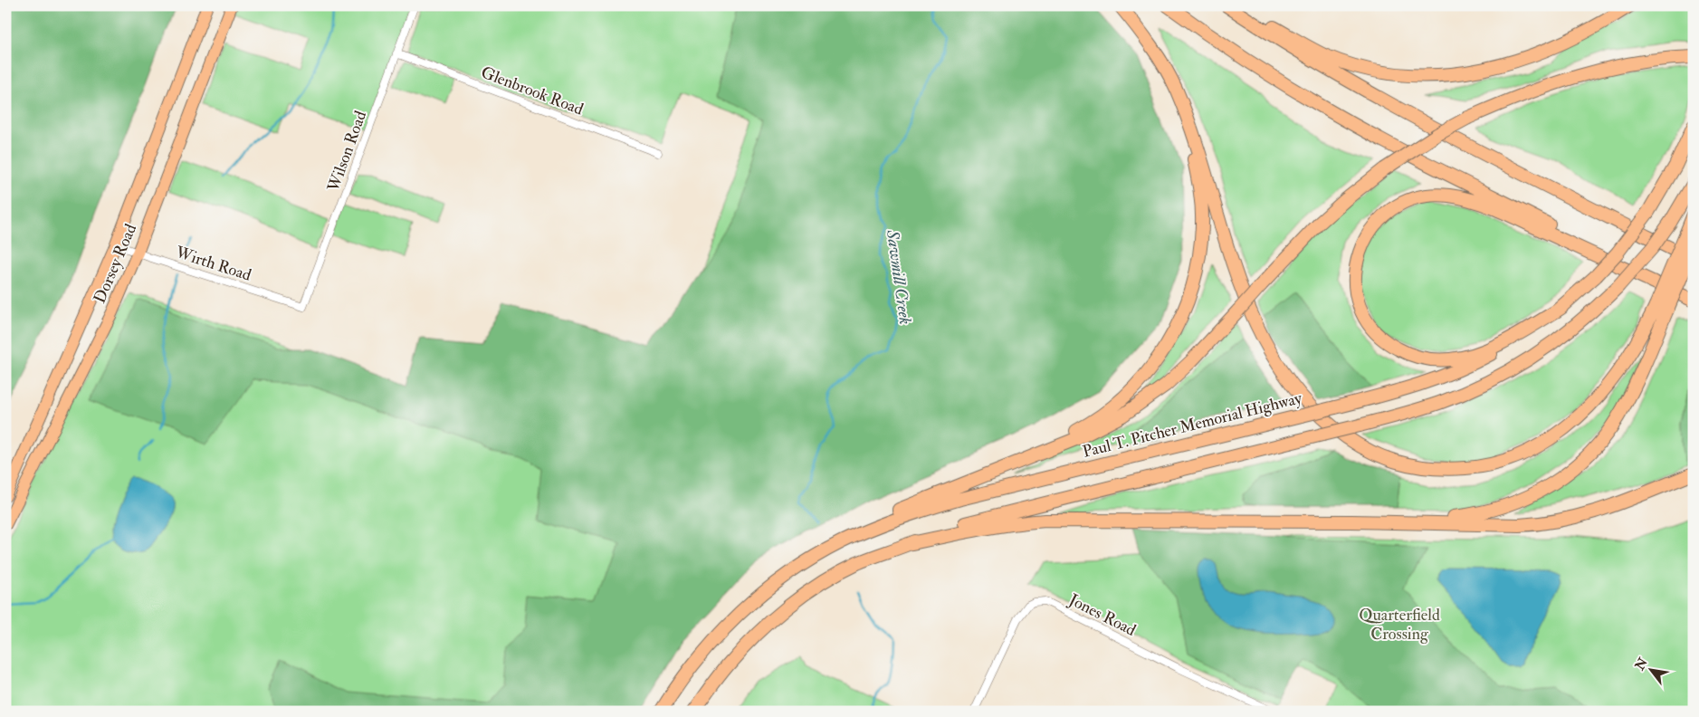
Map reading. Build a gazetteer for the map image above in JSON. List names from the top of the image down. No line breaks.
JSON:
{"streets":{"highway":["Paul T. Pitcher Memorial Highway"],"main road":["Dorsey Road"],"street":["Glenbrook Road","Wilson Road","Wirth Road","Jones Road"]},"crossings":[["Glenbrook Road","Wilson Road"],["Wilson Road","Wirth Road"],["Dorsey Road","Wirth Road"]],"water":["Sawmill Creek"],"parks":["Quarterfield Crossing"],"north":"top left"}
